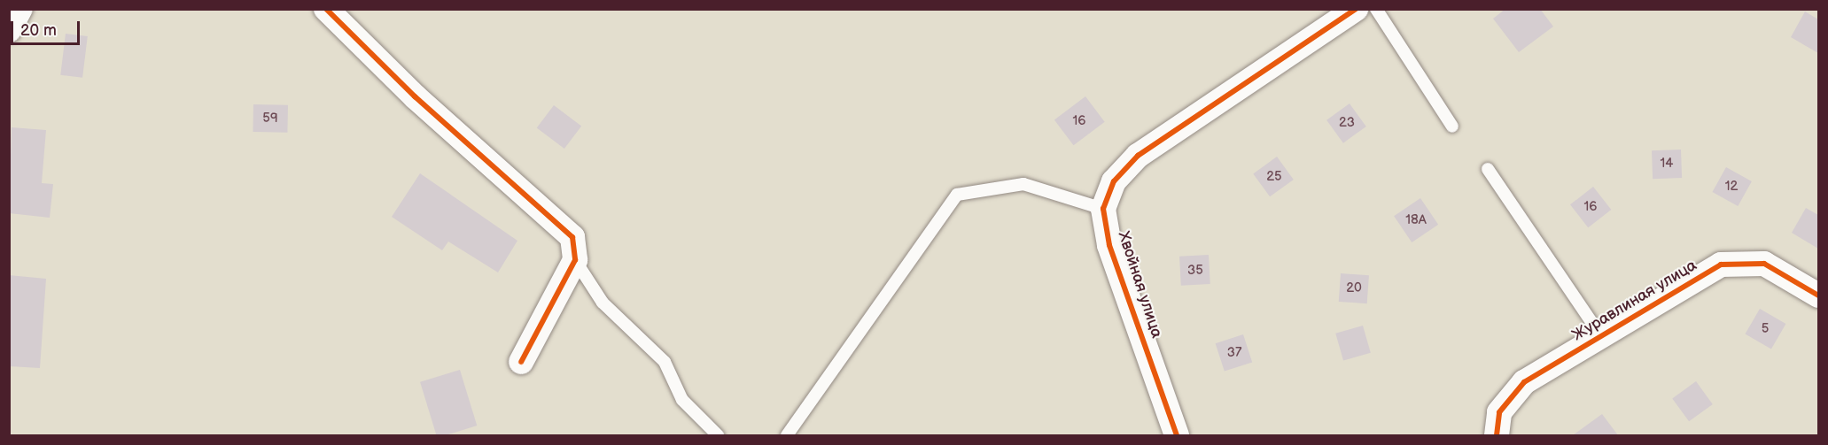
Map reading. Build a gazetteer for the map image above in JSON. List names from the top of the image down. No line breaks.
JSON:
{"streets":{"street":["Хвойная улица","Журавлиная улица"]},"house_numbers":["59","16","23","14","25","12","16","18А","35","20","5","37"],"scale_bar":"20 m"}
